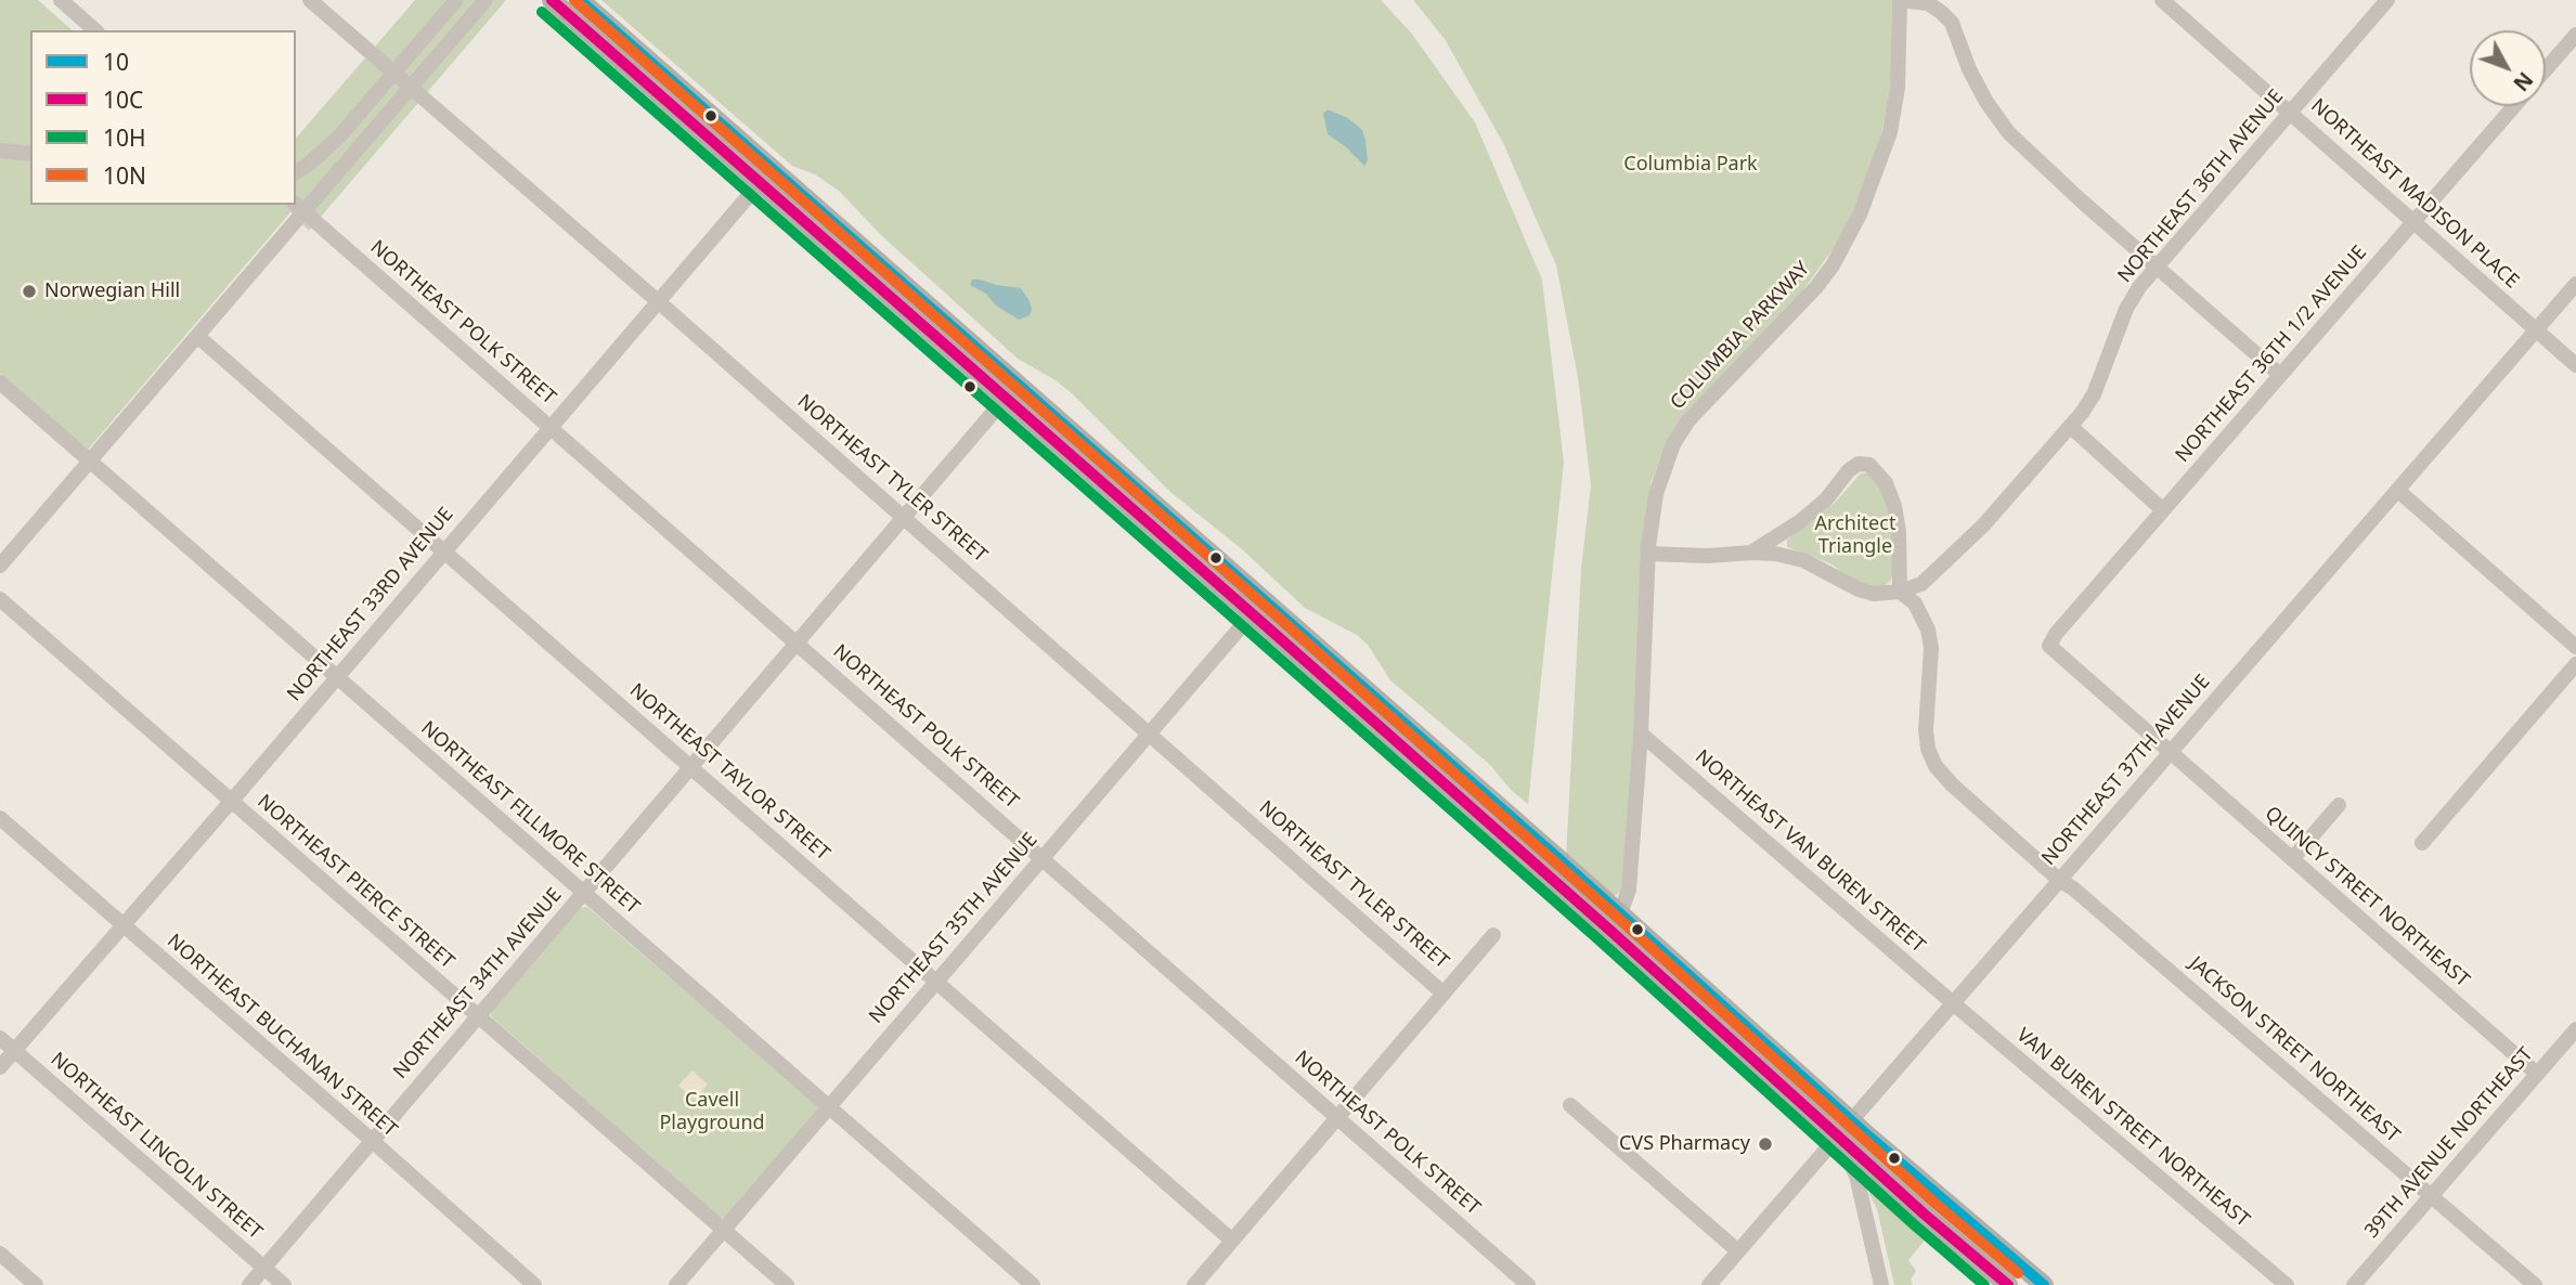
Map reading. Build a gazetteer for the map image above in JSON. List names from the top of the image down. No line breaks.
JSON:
{"streets":{"street":["NORTHEAST 36TH AVENUE","NORTHEAST MADISON PLACE","NORTHEAST POLK STREET","COLUMBIA PARKWAY","NORTHEAST 36TH 1/2 AVENUE","NORTHEAST TYLER STREET","NORTHEAST 33RD AVENUE","NORTHEAST 37TH AVENUE","NORTHEAST TAYLOR STREET","NORTHEAST FILLMORE STREET","NORTHEAST VAN BUREN STREET","NORTHEAST PIERCE STREET","QUINCY STREET NORTHEAST","NORTHEAST 35TH AVENUE","NORTHEAST 34TH AVENUE","NORTHEAST BUCHANAN STREET","JACKSON STREET NORTHEAST","VAN BUREN STREET NORTHEAST","39TH AVENUE NORTHEAST","NORTHEAST LINCOLN STREET"]},"crossings":[["NORTHEAST 36TH AVENUE","NORTHEAST MADISON PLACE"],["NORTHEAST 36TH AVENUE","JACKSON STREET NORTHEAST"],["NORTHEAST MADISON PLACE","NORTHEAST 36TH 1/2 AVENUE"],["NORTHEAST MADISON PLACE","NORTHEAST 37TH AVENUE"],["NORTHEAST POLK STREET","NORTHEAST 33RD AVENUE"],["NORTHEAST POLK STREET","NORTHEAST 35TH AVENUE"],["NORTHEAST POLK STREET","NORTHEAST 34TH AVENUE"],["COLUMBIA PARKWAY","NORTHEAST VAN BUREN STREET"],["NORTHEAST 36TH 1/2 AVENUE","QUINCY STREET NORTHEAST"],["NORTHEAST TYLER STREET","NORTHEAST 33RD AVENUE"],["NORTHEAST TYLER STREET","NORTHEAST 35TH AVENUE"],["NORTHEAST TYLER STREET","NORTHEAST 34TH AVENUE"],["NORTHEAST 33RD AVENUE","NORTHEAST TAYLOR STREET"],["NORTHEAST 33RD AVENUE","NORTHEAST FILLMORE STREET"],["NORTHEAST 33RD AVENUE","NORTHEAST PIERCE STREET"],["NORTHEAST 33RD AVENUE","NORTHEAST BUCHANAN STREET"],["NORTHEAST 33RD AVENUE","NORTHEAST LINCOLN STREET"],["NORTHEAST 37TH AVENUE","NORTHEAST VAN BUREN STREET"],["NORTHEAST 37TH AVENUE","QUINCY STREET NORTHEAST"],["NORTHEAST 37TH AVENUE","JACKSON STREET NORTHEAST"],["NORTHEAST 37TH AVENUE","VAN BUREN STREET NORTHEAST"],["NORTHEAST TAYLOR STREET","NORTHEAST 35TH AVENUE"],["NORTHEAST TAYLOR STREET","NORTHEAST 34TH AVENUE"],["NORTHEAST FILLMORE STREET","NORTHEAST 35TH AVENUE"],["NORTHEAST FILLMORE STREET","NORTHEAST 34TH AVENUE"],["NORTHEAST VAN BUREN STREET","VAN BUREN STREET NORTHEAST"],["NORTHEAST PIERCE STREET","NORTHEAST 35TH AVENUE"],["NORTHEAST PIERCE STREET","NORTHEAST 34TH AVENUE"],["QUINCY STREET NORTHEAST","39TH AVENUE NORTHEAST"],["NORTHEAST 34TH AVENUE","NORTHEAST BUCHANAN STREET"],["NORTHEAST 34TH AVENUE","NORTHEAST LINCOLN STREET"],["JACKSON STREET NORTHEAST","39TH AVENUE NORTHEAST"]],"parks":["Columbia Park","Architect Triangle","Cavell Playground"],"places":["Norwegian Hill","CVS Pharmacy"],"lines":["transit line 10","transit line 10C","transit line 10N","transit line 10H"],"legend":["10","10C","10H","10N"],"north":"bottom right"}
